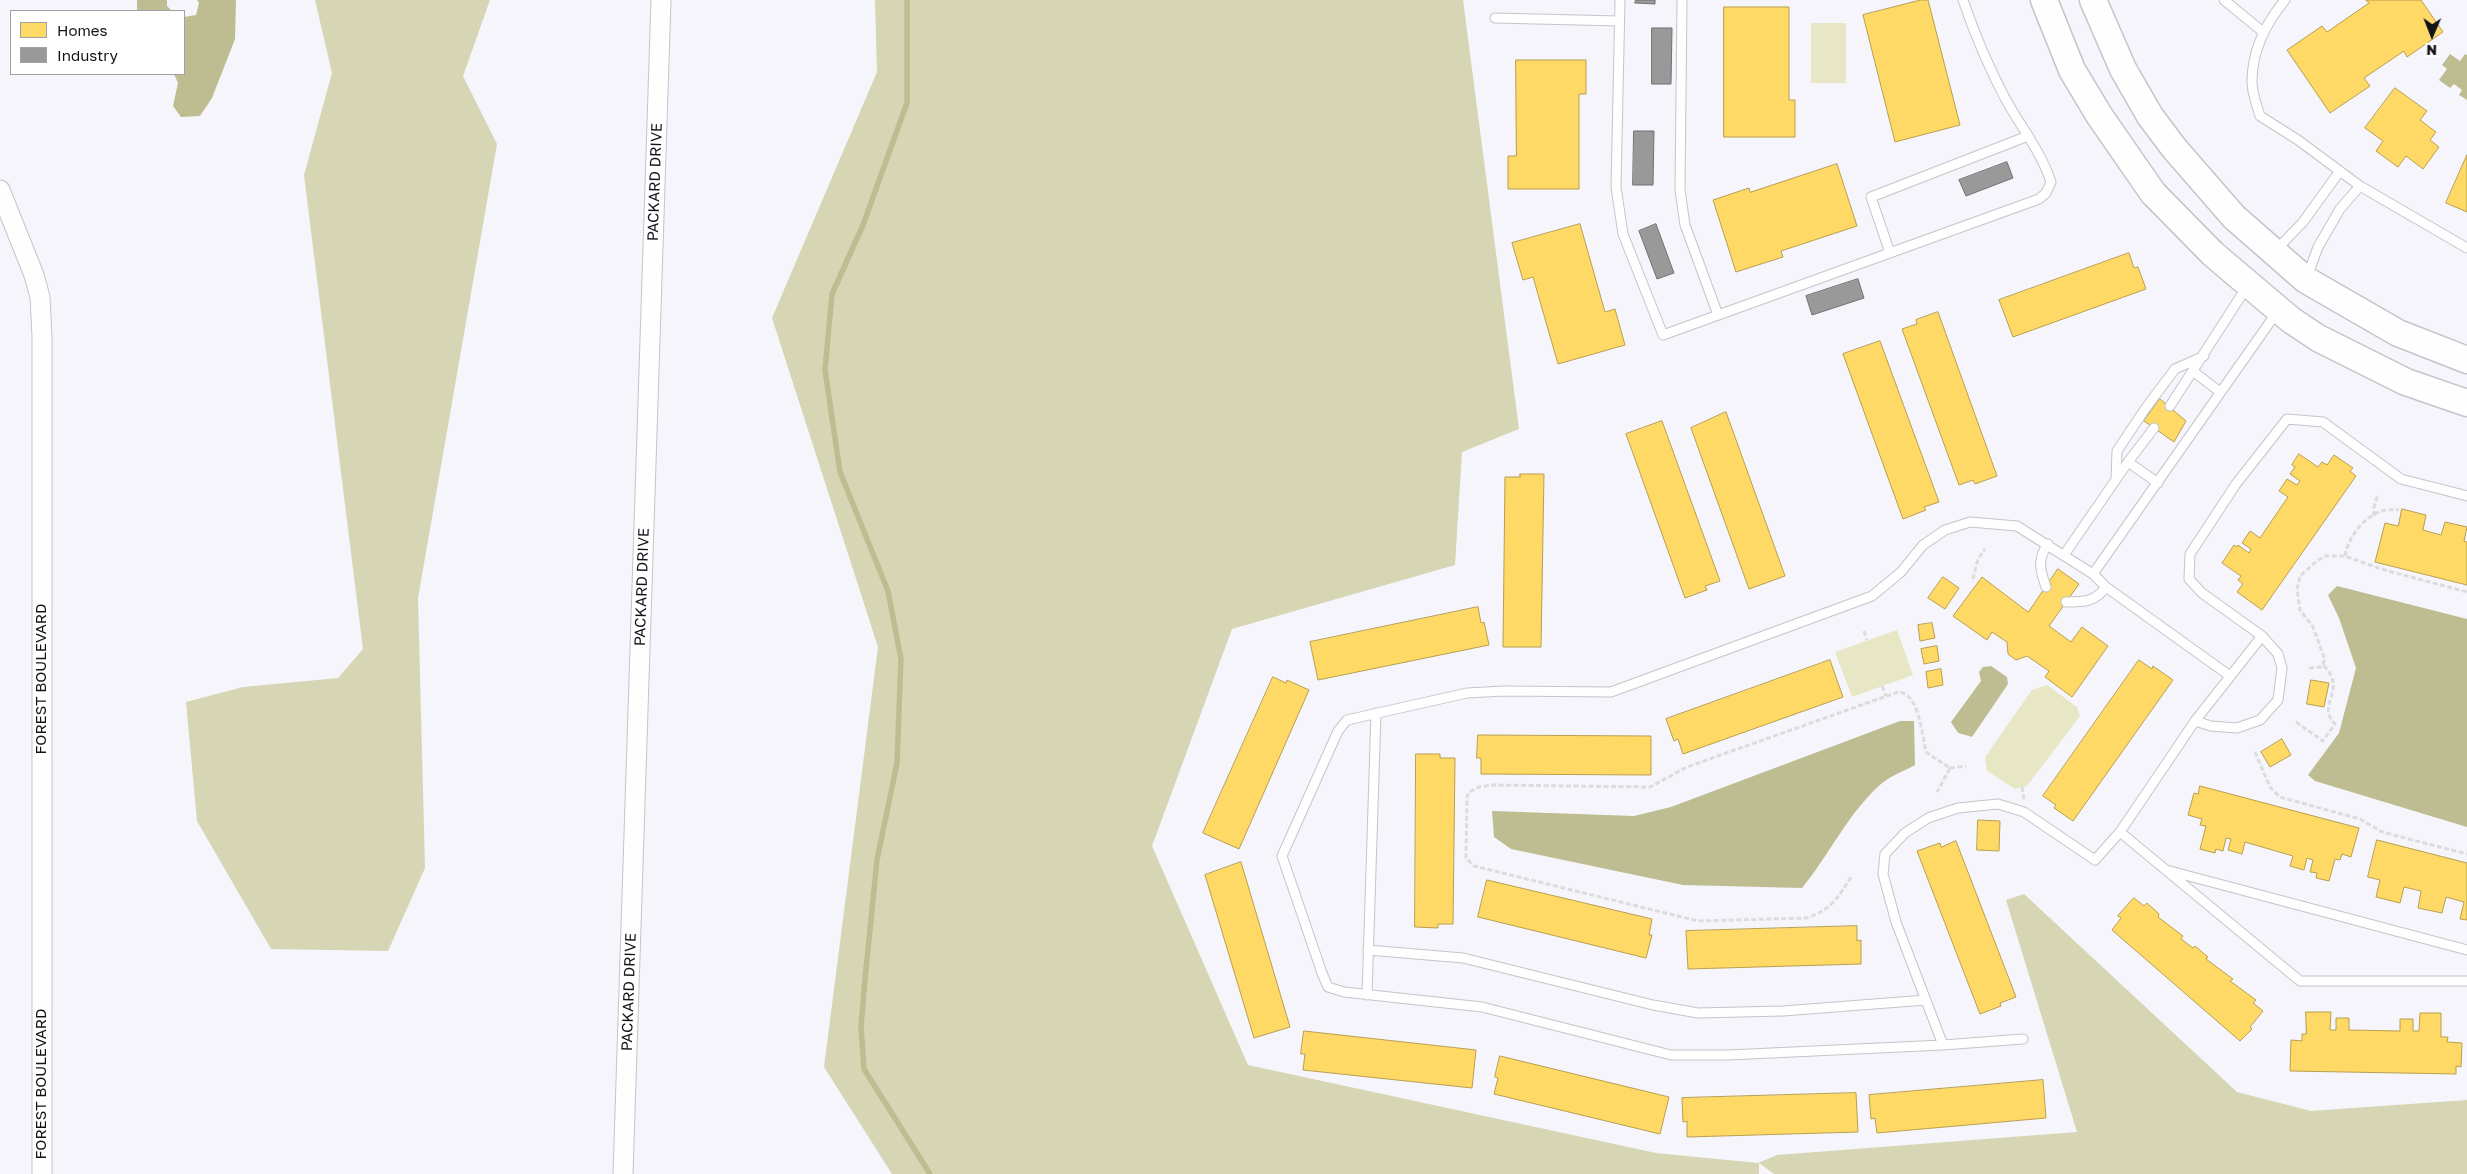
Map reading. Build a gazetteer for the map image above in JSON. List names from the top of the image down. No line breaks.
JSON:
{"streets":{"street":["PACKARD DRIVE","FOREST BOULEVARD"]},"legend":["Homes","Industry"],"north":"bottom"}
